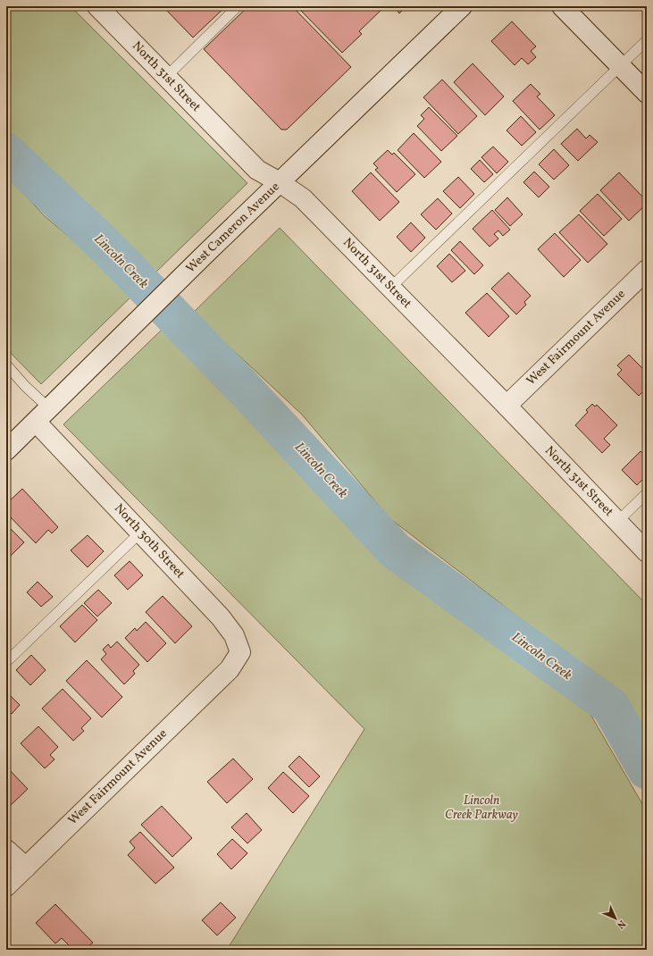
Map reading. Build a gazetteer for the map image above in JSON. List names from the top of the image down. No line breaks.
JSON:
{"streets":{"street":["North 31st Street","West Cameron Avenue","West Fairmount Avenue","North 30th Street"]},"crossings":[["North 31st Street","West Cameron Avenue"],["North 31st Street","West Fairmount Avenue"],["West Cameron Avenue","North 30th Street"],["West Fairmount Avenue","North 30th Street"]],"water":["Lincoln Creek"],"parks":["Lincoln Creek Parkway"],"north":"bottom right"}
